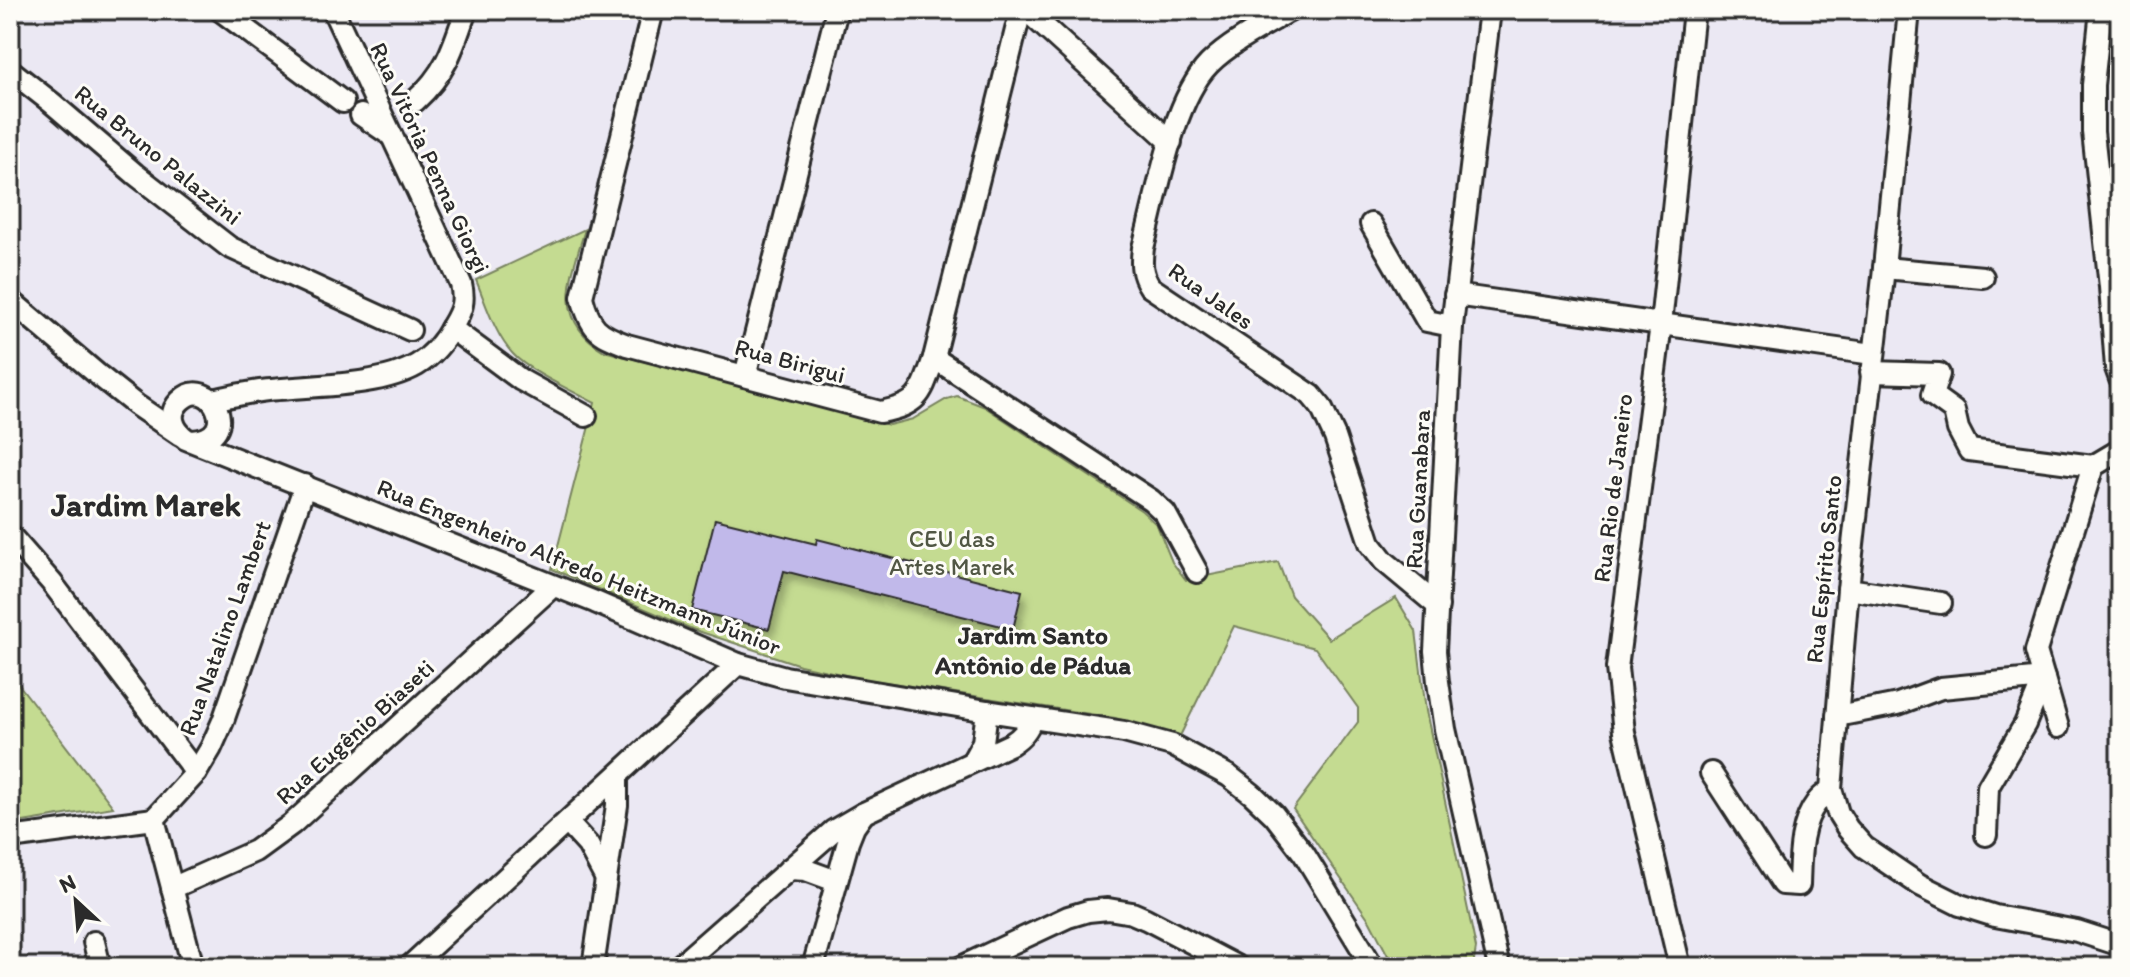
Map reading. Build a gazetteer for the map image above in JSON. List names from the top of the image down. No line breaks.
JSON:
{"streets":{"street":["Rua Bruno Palazzini","Rua Vitória Penna Giorgi","Rua Jales","Rua Birigui","Rua Rio de Janeiro","Rua Guanabara","Rua Engenheiro Alfredo Heitzmann Júnior","Rua Espírito Santo","Rua Natalino Lambert","Rua Eugênio Biaseti"]},"crossings":[["Rua Jales","Rua Guanabara"],["Rua Engenheiro Alfredo Heitzmann Júnior","Rua Natalino Lambert"],["Rua Engenheiro Alfredo Heitzmann Júnior","Rua Eugênio Biaseti"]],"districts":["Jardim Marek","Jardim Santo Antônio de Pádua"],"parks":["CEU das Artes Marek"],"north":"top left"}
